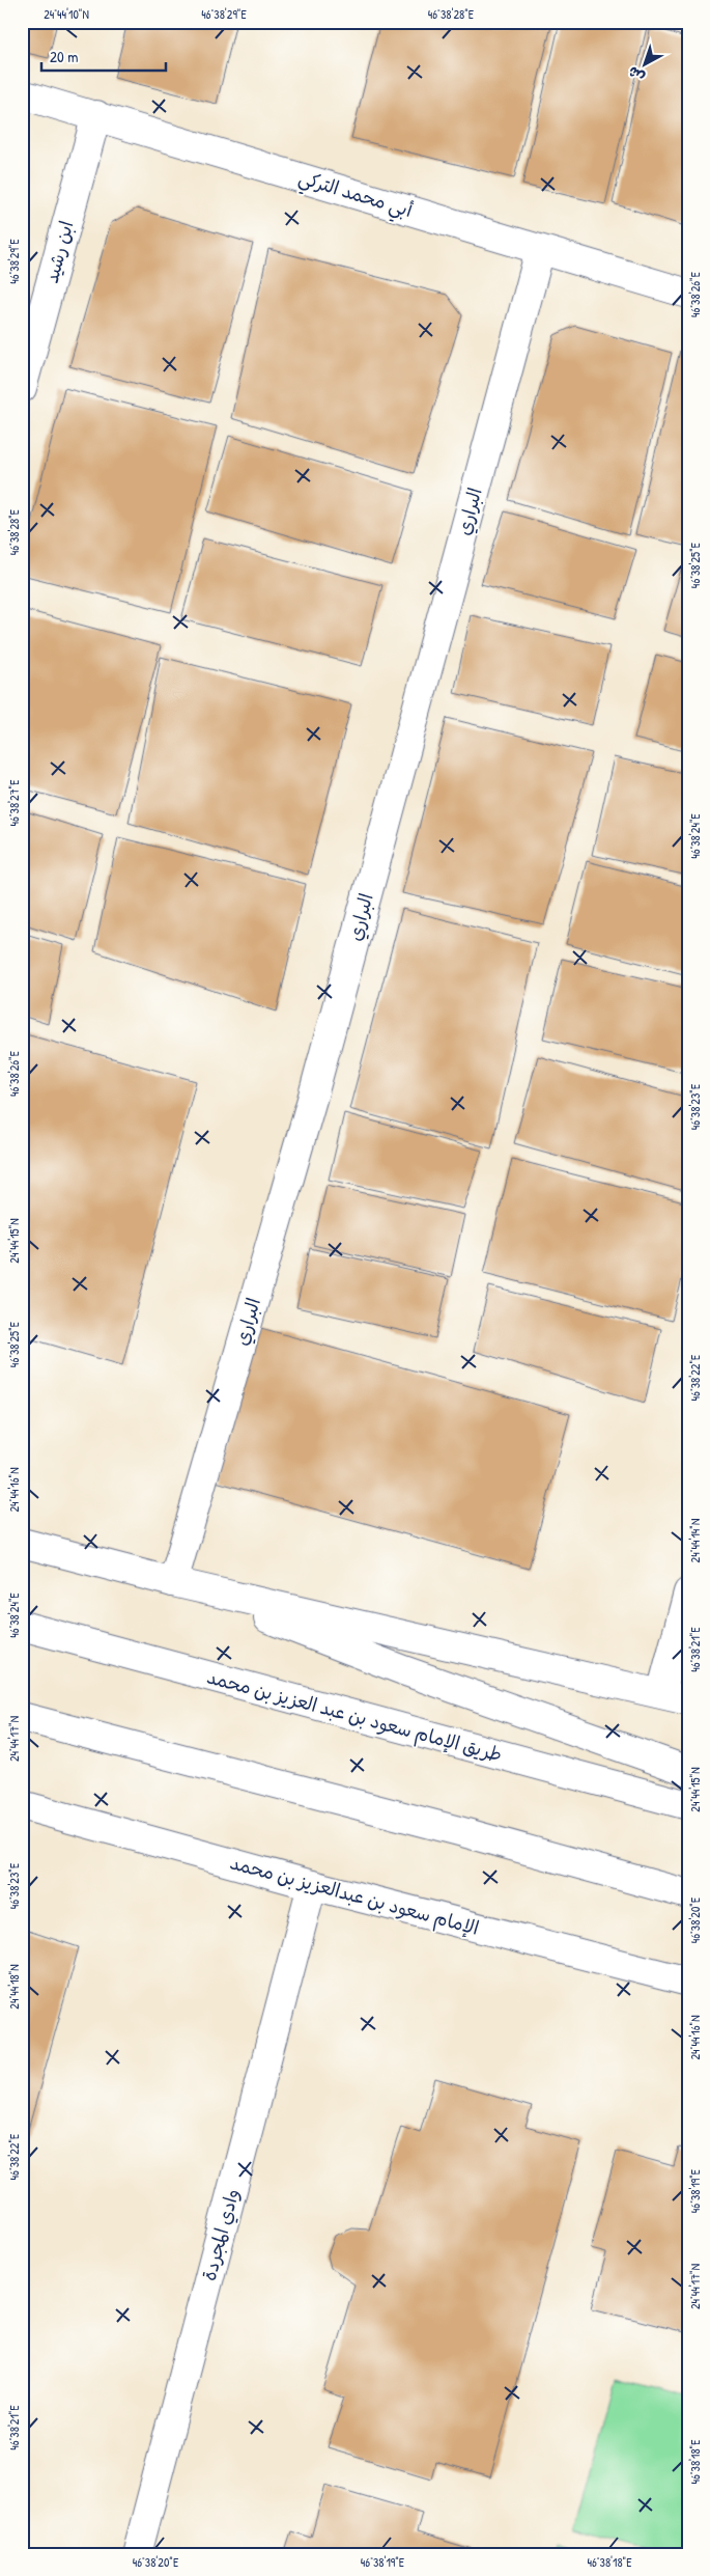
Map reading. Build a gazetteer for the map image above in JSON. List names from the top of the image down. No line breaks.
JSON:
{"streets":{"main road":["أبي محمد التركي","ابن رشيد","البراري","طريق الإمام سعود بن عبد العزيز بن محمد","الإمام سعود بن عبدالعزيز بن محمد","وادي المجردة"]},"crossings":[["أبي محمد التركي","ابن رشيد"],["أبي محمد التركي","البراري"],["الإمام سعود بن عبدالعزيز بن محمد","وادي المجردة"]],"scale_bar":"20 m","north":"bottom left","coordinates":["24°44'10\"N","46°38'29\"E","46°38'28\"E","46°38'26\"E","46°38'25\"E","46°38'27\"E","46°38'24\"E","46°38'23\"E","24°44'15\"N","46°38'22\"E","24°44'16\"N","24°44'14\"N","46°38'21\"E","24°44'17\"N","46°38'20\"E","24°44'18\"N","46°38'19\"E","46°38'18\"E"]}
